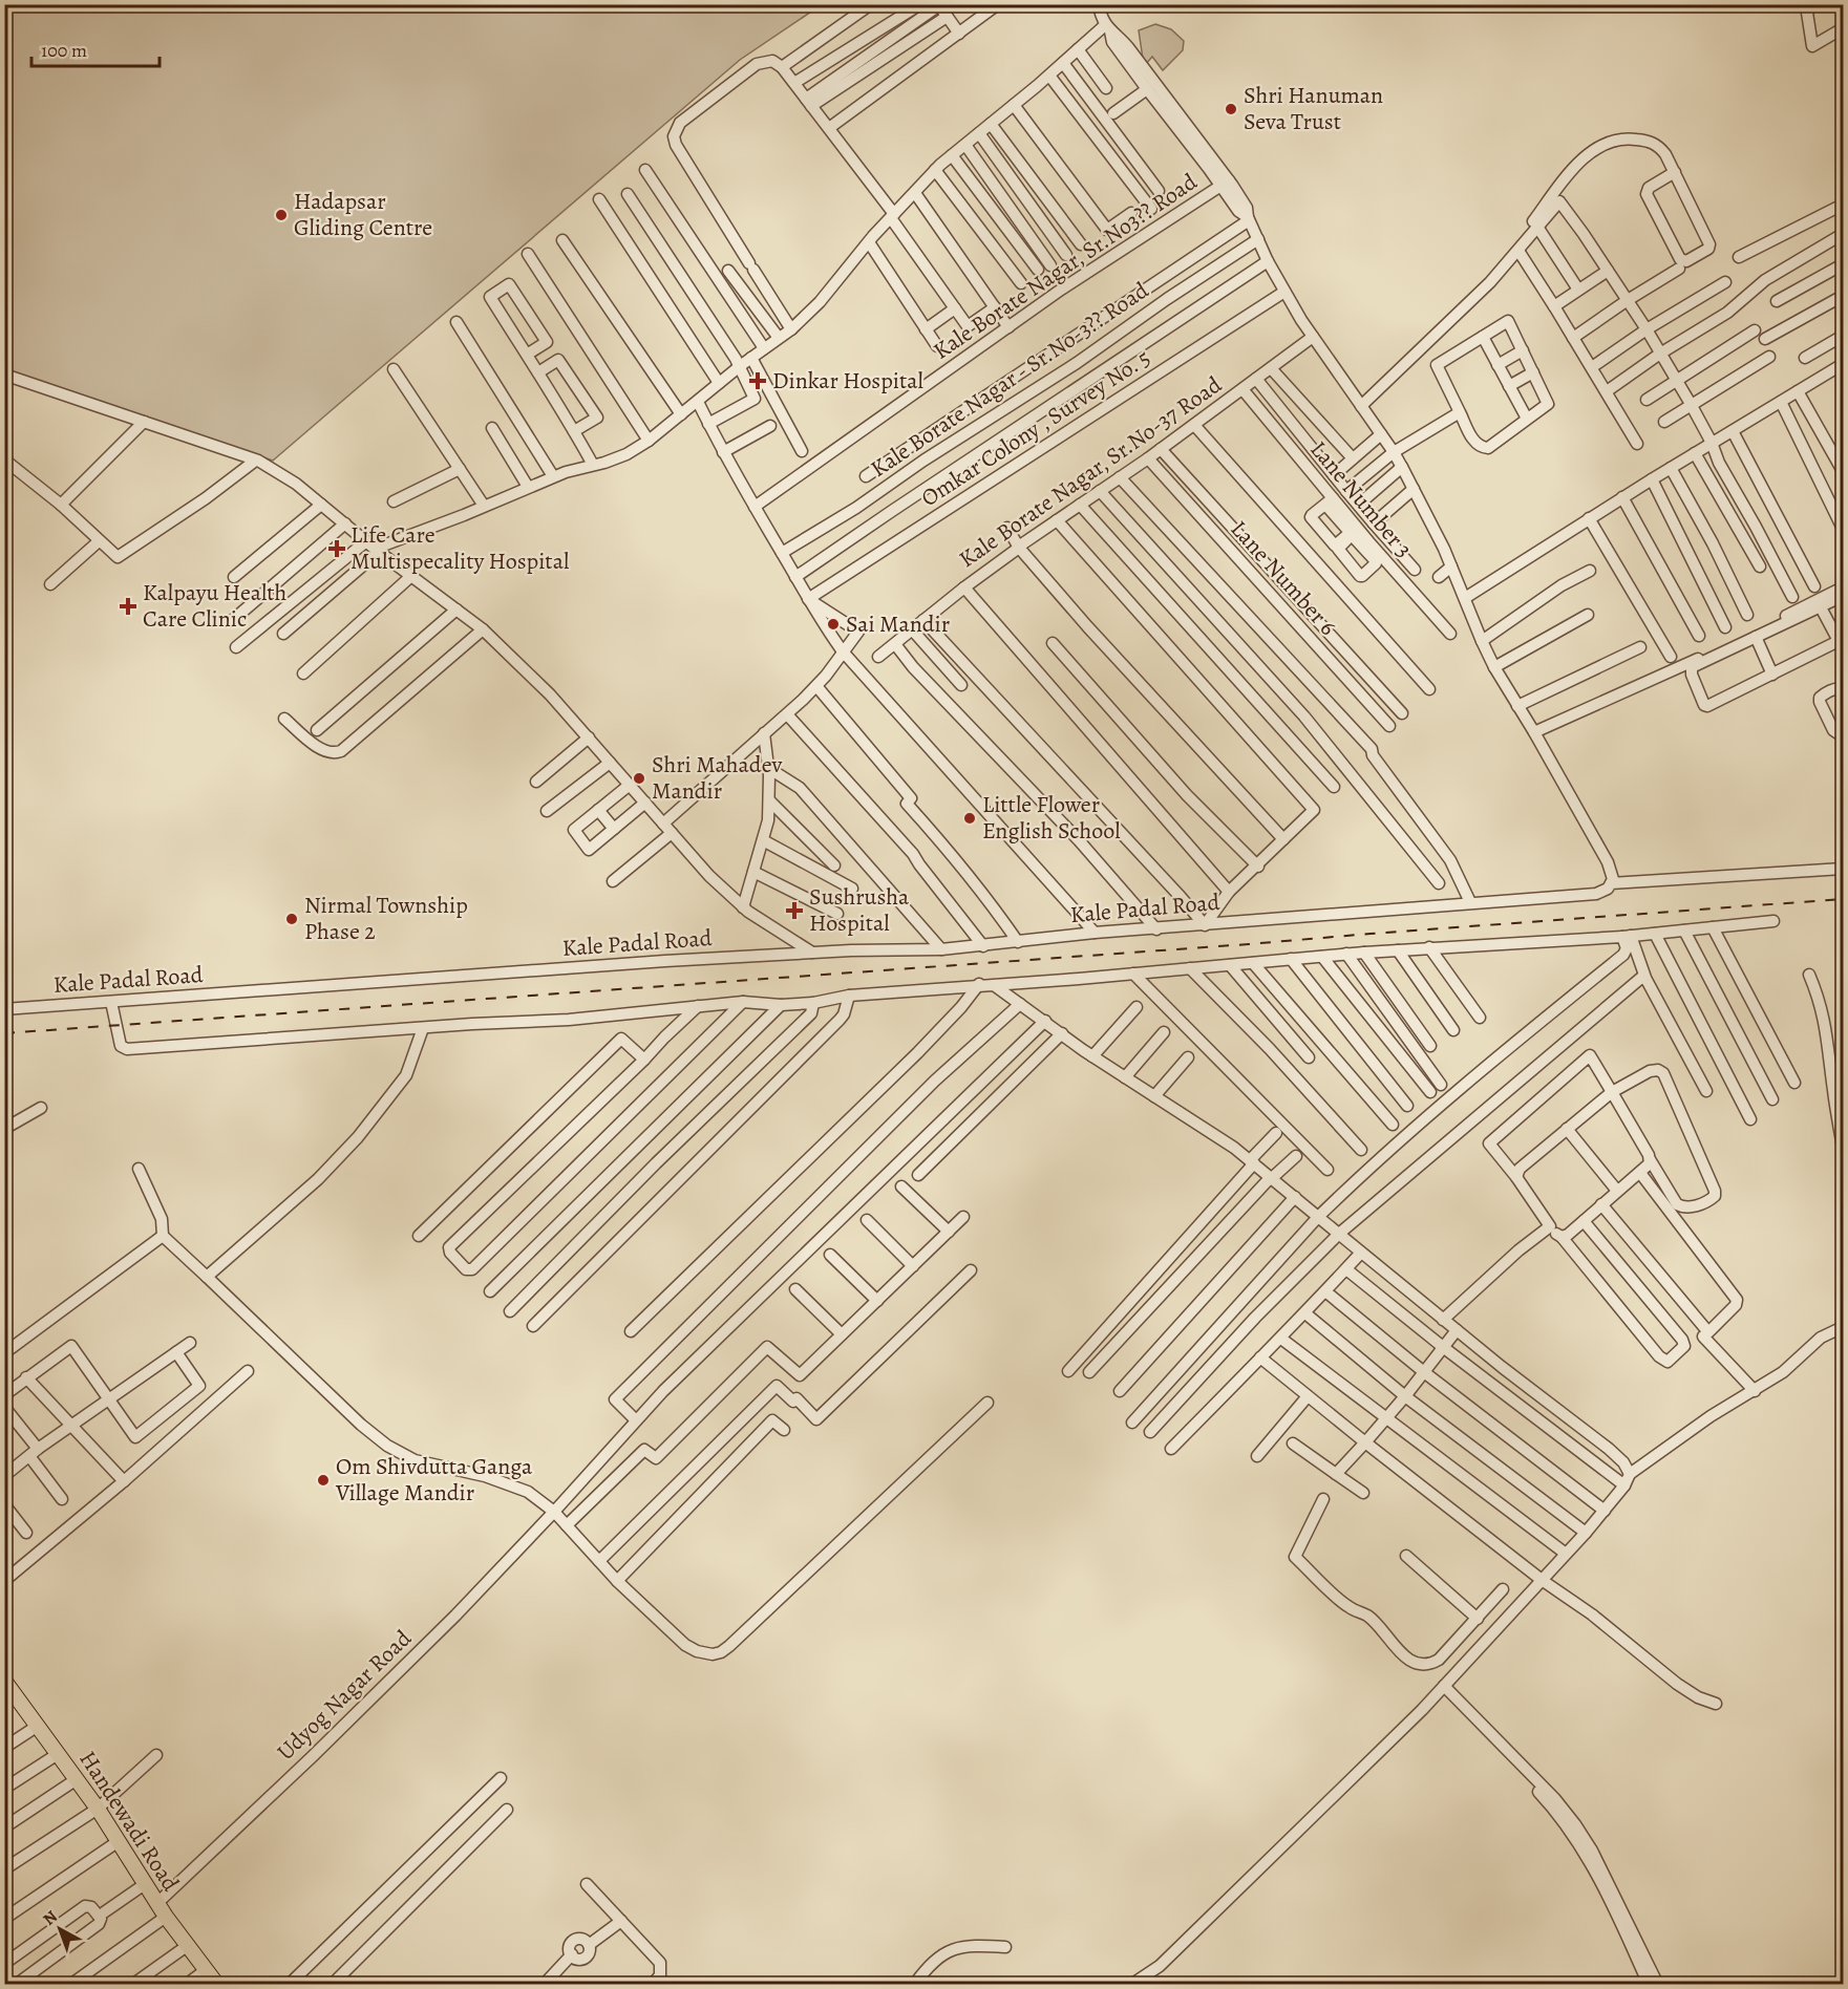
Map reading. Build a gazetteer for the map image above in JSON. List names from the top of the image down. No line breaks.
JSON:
{"streets":{"main road":["Handewadi Road"],"street":["Kale Borate Nagar, Sr.No3?? Road","Kale Borate Nagar - Sr.No-3?? Road","Omkar Colony , Survey No. 5","Kale Borate Nagar, Sr.No-37 Road","Lane Number 3","Lane Number 6","Kale Padal Road","Udyog Nagar Road"]},"crossings":[["Kale Borate Nagar, Sr.No-37 Road","Lane Number 3"],["Kale Borate Nagar, Sr.No-37 Road","Lane Number 6"],["Udyog Nagar Road","Handewadi Road"]],"places":{"other":["Shri Hanuman Seva Trust","Hadapsar Gliding Centre","Sai Mandir","Shri Mahadev Mandir","Little Flower English School","Nirmal Township Phase 2","Om Shivdutta Ganga Village Mandir"],"health":["Dinkar Hospital","Life Care Multispecality Hospital","Kalpayu Health Care Clinic","Sushrusha Hospital"]},"scale_bar":"100 m","north":"top left"}
